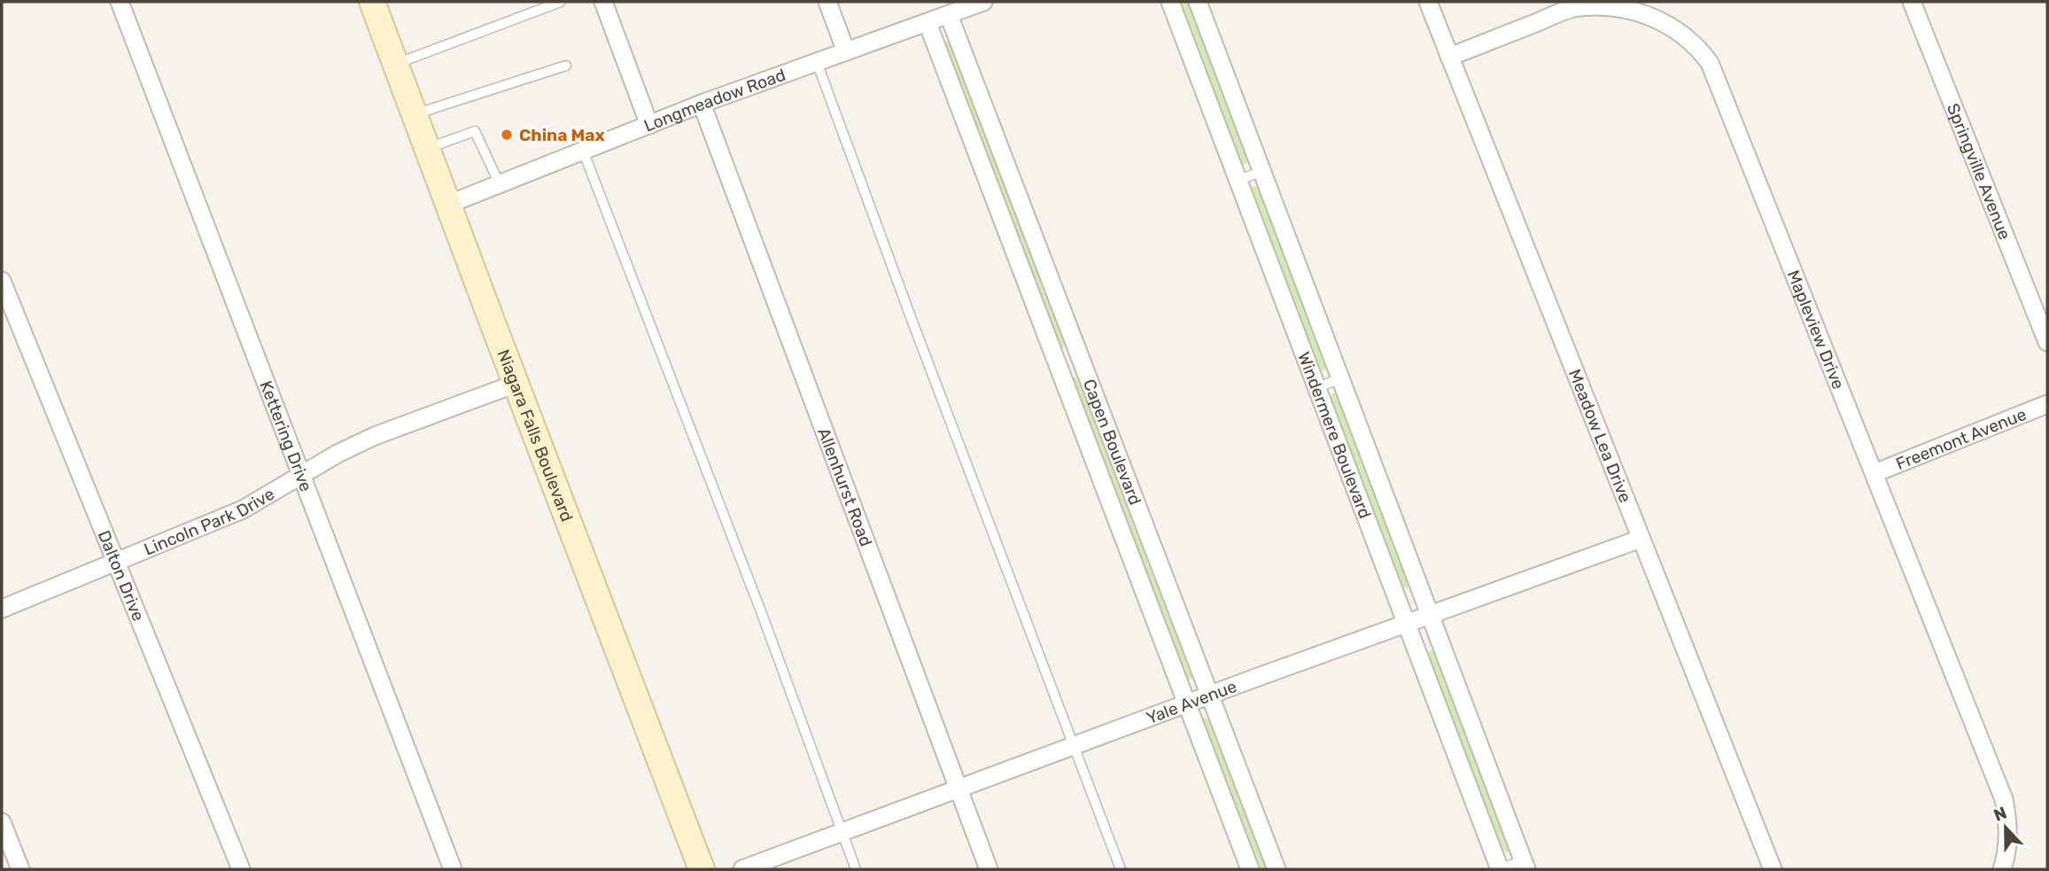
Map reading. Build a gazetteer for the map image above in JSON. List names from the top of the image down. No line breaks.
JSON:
{"streets":{"main road":["Niagara Falls Boulevard"],"street":["Longmeadow Road","Springville Avenue","Mapleview Drive","Kettering Drive","Windermere Boulevard","Meadow Lea Drive","Freemont Avenue","Capen Boulevard","Allenhurst Road","Lincoln Park Drive","Dalton Drive","Yale Avenue"]},"crossings":[["Longmeadow Road","Niagara Falls Boulevard"],["Longmeadow Road","Capen Boulevard"],["Longmeadow Road","Allenhurst Road"],["Mapleview Drive","Meadow Lea Drive"],["Mapleview Drive","Freemont Avenue"],["Kettering Drive","Lincoln Park Drive"],["Niagara Falls Boulevard","Lincoln Park Drive"],["Windermere Boulevard","Yale Avenue"],["Meadow Lea Drive","Yale Avenue"],["Capen Boulevard","Yale Avenue"],["Allenhurst Road","Yale Avenue"],["Lincoln Park Drive","Dalton Drive"]],"places":["China Max"],"north":"top"}
